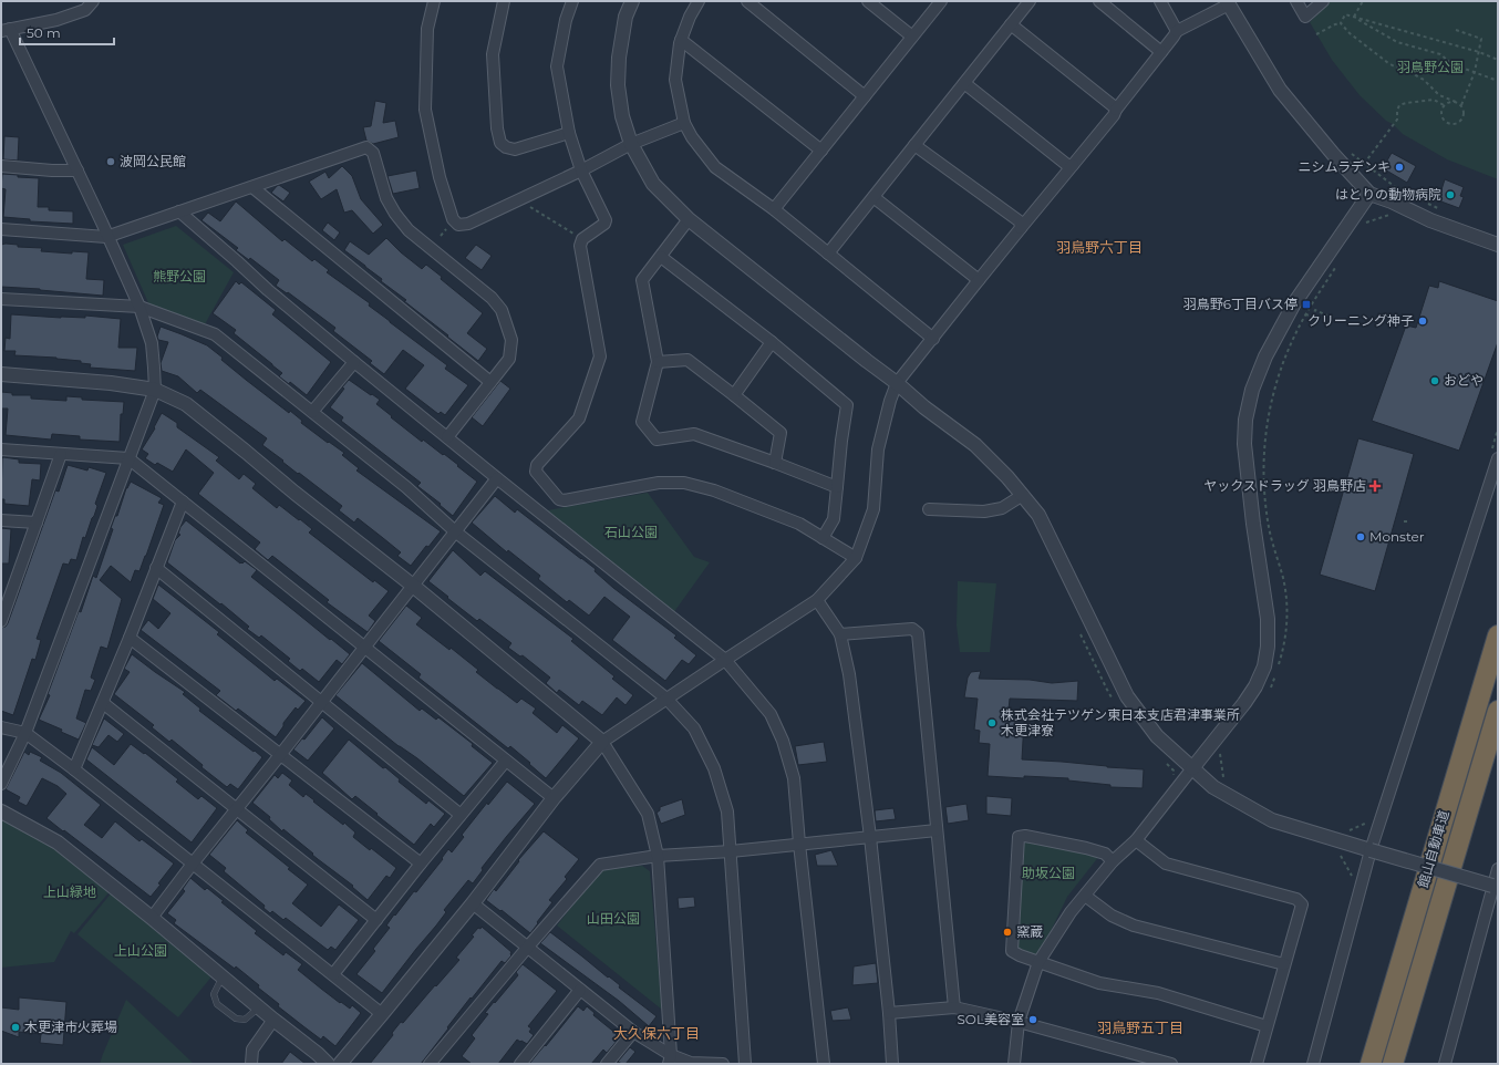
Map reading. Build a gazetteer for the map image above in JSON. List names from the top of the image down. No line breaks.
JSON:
{"streets":{"highway":["館山自動車道"]},"districts":["羽鳥野六丁目","羽鳥野五丁目","大久保六丁目"],"parks":["羽鳥野公園","熊野公園","石山公園","助坂公園","上山緑地","山田公園","上山公園"],"places":{"other":["波岡公民館","ニシムラデンキ","はとりの動物病院","クリーニング神子","おどや","Monster","株式会社テツゲン東日本支店君津事業所 木更津寮","窯蔵","SOL美容室","木更津市火葬場"],"transit":["羽鳥野6丁目バス停"],"health":["ヤックスドラッグ 羽鳥野店"]},"scale_bar":"50 m"}
